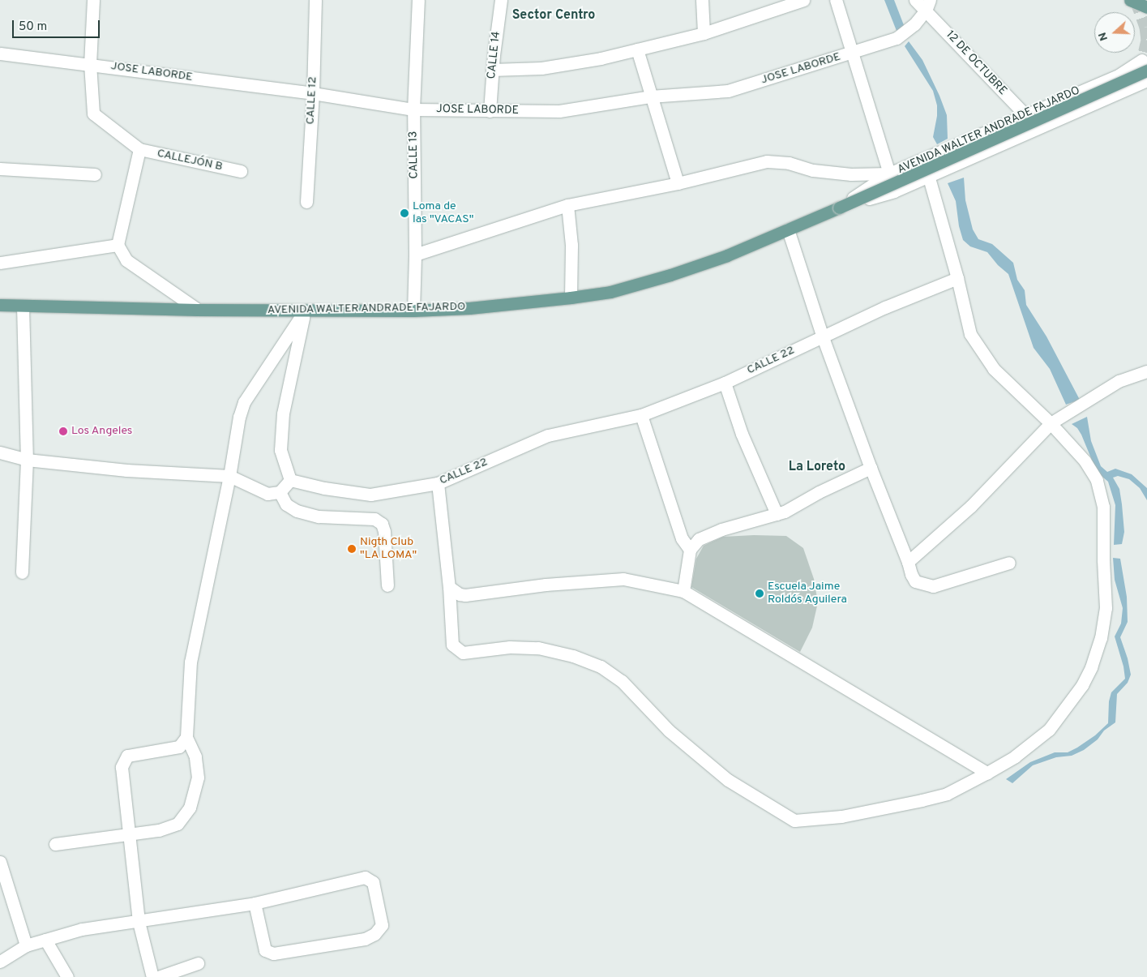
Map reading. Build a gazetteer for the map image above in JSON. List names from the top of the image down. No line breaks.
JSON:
{"streets":{"main road":["AVENIDA WALTER ANDRADE FAJARDO"],"street":["CALLE 14","12 DE OCTUBRE","JOSE LABORDE","CALLE 12","CALLE 13","CALLEJÓN B","CALLE 22"]},"crossings":[["CALLE 14","JOSE LABORDE"],["12 DE OCTUBRE","JOSE LABORDE"],["12 DE OCTUBRE","AVENIDA WALTER ANDRADE FAJARDO"],["JOSE LABORDE","CALLE 12"],["JOSE LABORDE","CALLE 13"],["AVENIDA WALTER ANDRADE FAJARDO","CALLE 13"]],"districts":["Sector Centro","La Loreto"],"places":["Loma de las \"VACAS\"","Los Angeles","Nigth Club \"LA LOMA\"","Escuela Jaime Roldós Aguilera"],"scale_bar":"50 m","north":"left"}
